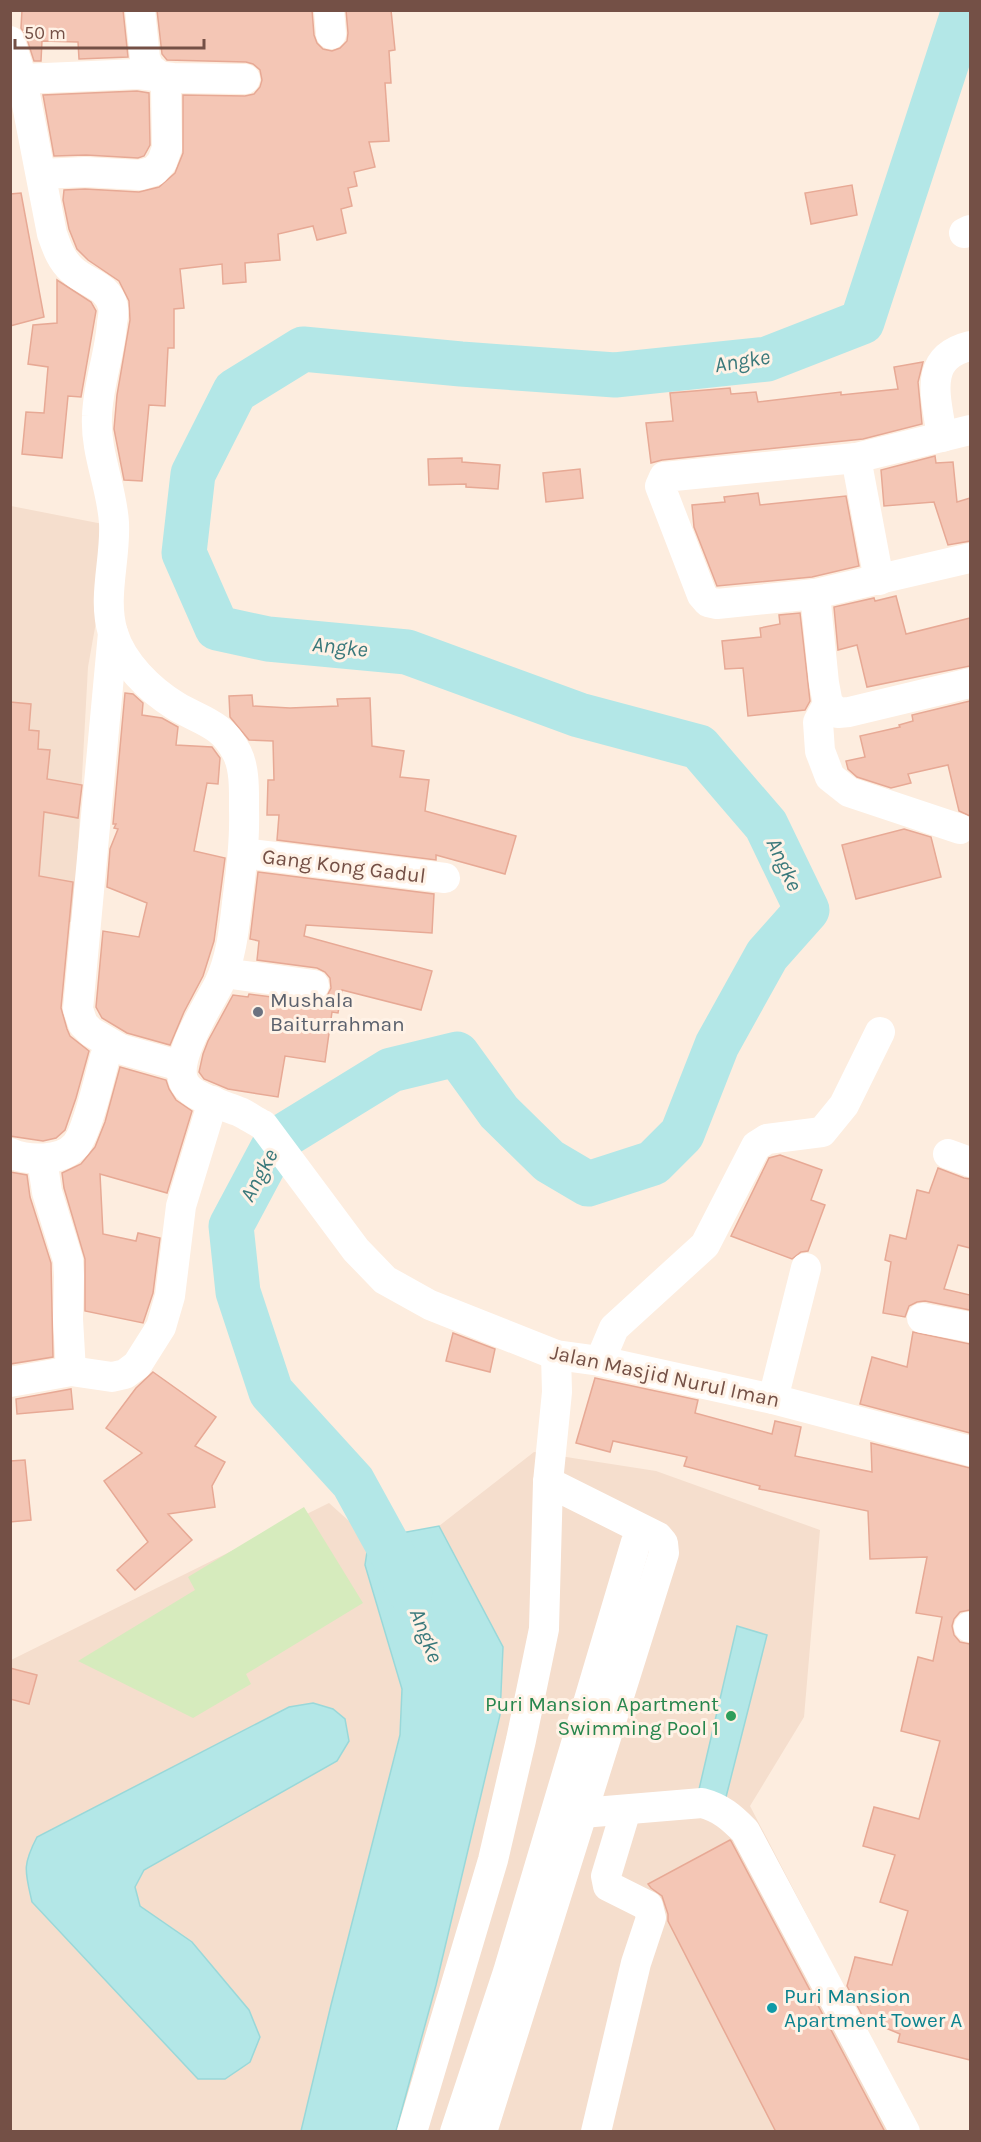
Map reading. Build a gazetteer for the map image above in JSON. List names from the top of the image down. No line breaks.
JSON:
{"streets":{"street":["Gang Kong Gadul","Jalan Masjid Nurul Iman"]},"water":["Angke"],"places":["Mushala Baiturrahman","Puri Mansion Apartment Swimming Pool 1","Puri Mansion Apartment Tower A"],"scale_bar":"50 m"}
